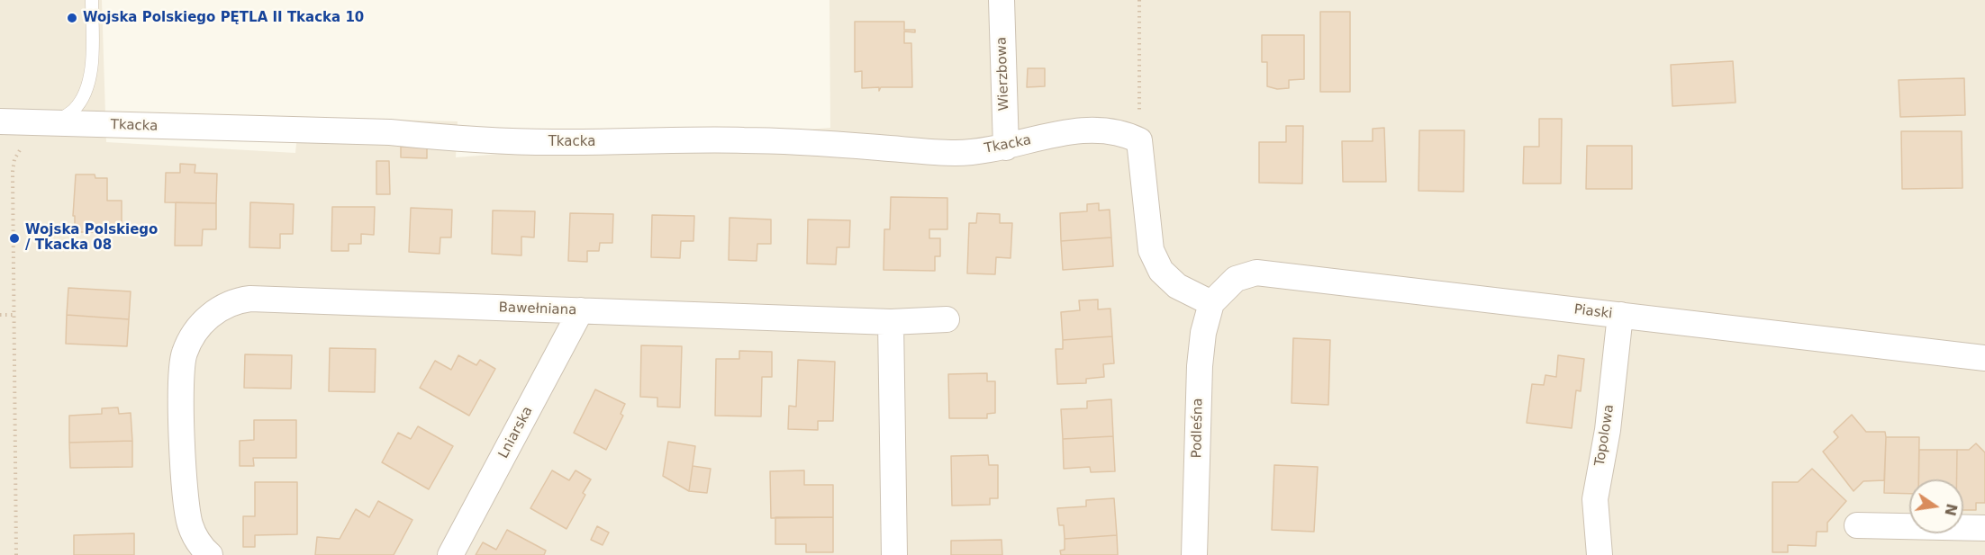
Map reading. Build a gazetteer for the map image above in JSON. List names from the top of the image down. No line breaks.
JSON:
{"streets":{"street":["Wierzbowa","Tkacka","Bawełniana","Piaski","Podleśna","Lniarska","Topolowa"]},"crossings":[["Wierzbowa","Tkacka"],["Bawełniana","Lniarska"],["Piaski","Podleśna"],["Piaski","Topolowa"]],"places":["Wojska Polskiego PĘTLA II Tkacka 10","Wojska Polskiego / Tkacka 08"],"north":"right"}
